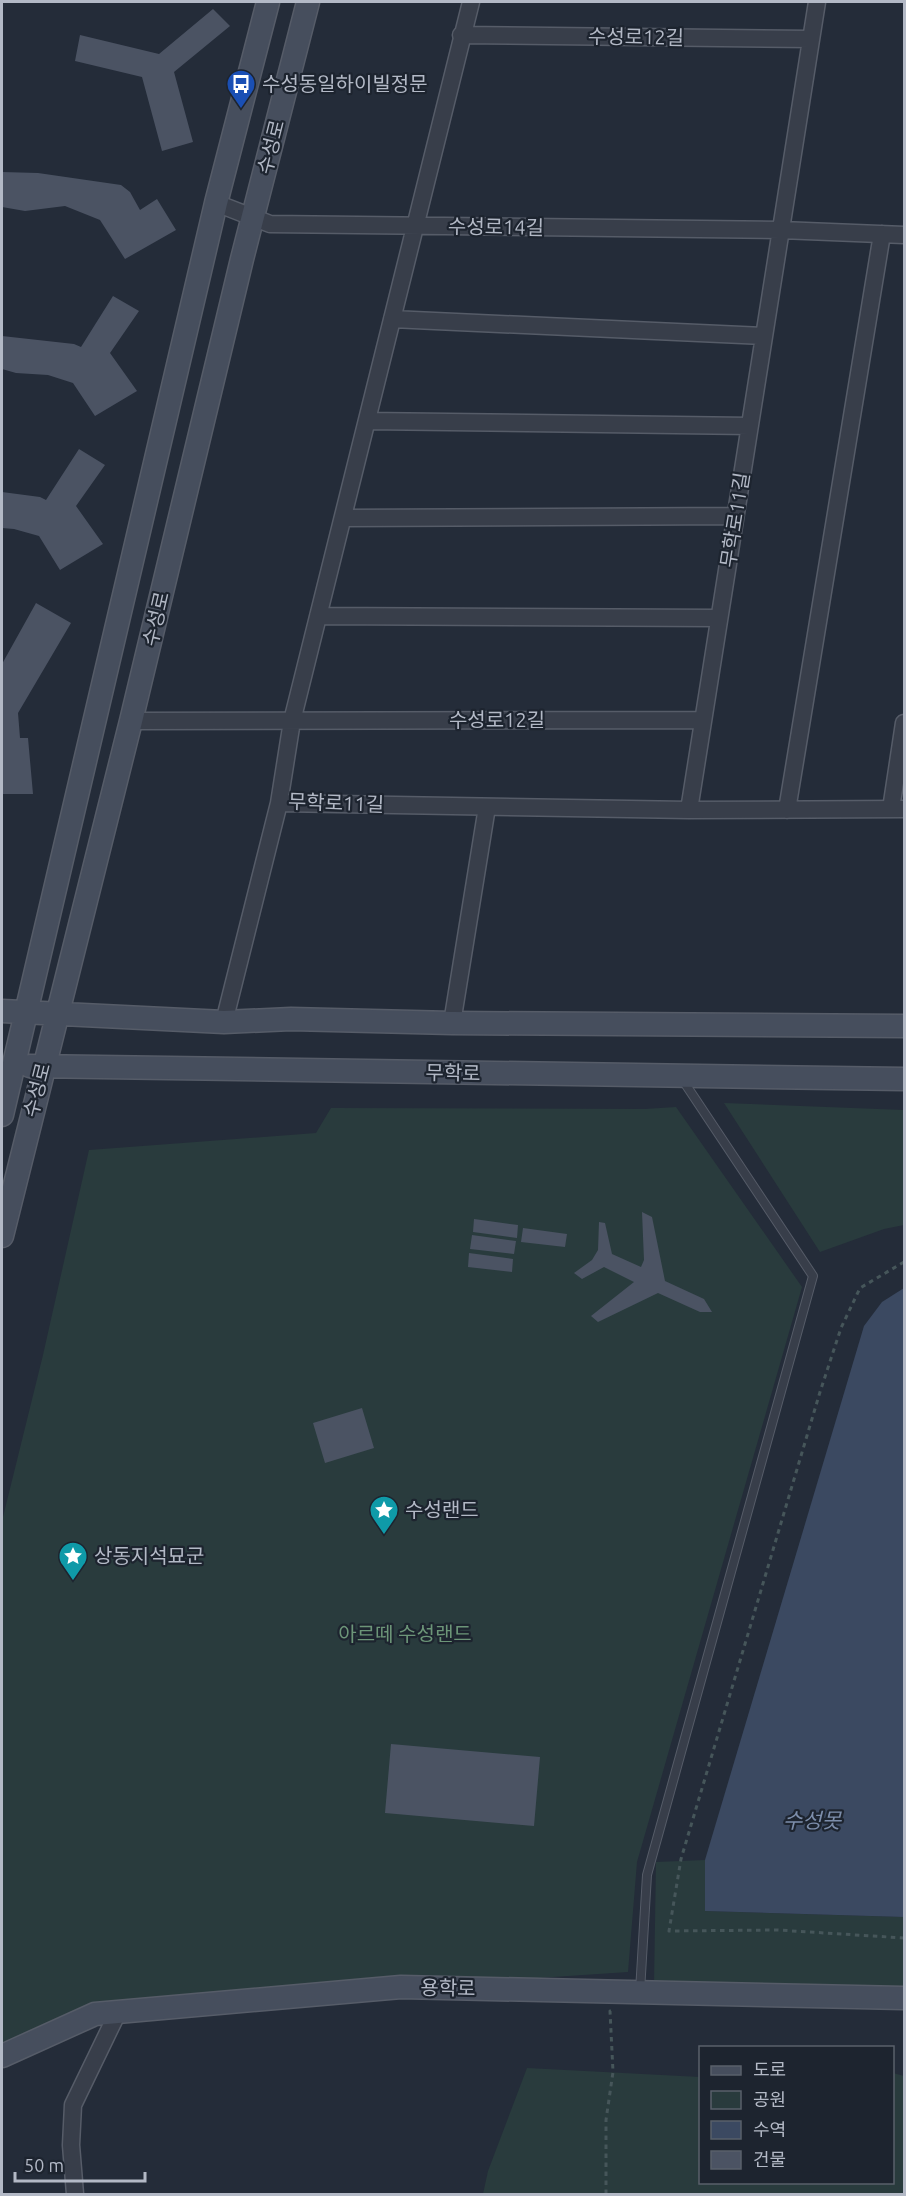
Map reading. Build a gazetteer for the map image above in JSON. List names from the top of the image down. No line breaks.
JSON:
{"streets":{"main road":["수성로","무학로","용학로"],"street":["수성로12길","수성로14길","무학로11길"]},"crossings":[["수성로12길","수성로"],["수성로12길","무학로11길"],["수성로","수성로14길"],["수성로","무학로"],["수성로14길","무학로11길"]],"water":["수성못"],"parks":["아르떼 수성랜드"],"places":{"bus stop":["수성동일하이빌정문"],"place":["수성랜드","상동지석묘군"]},"legend":["도로","공원","수역","건물"],"scale_bar":"50 m"}
